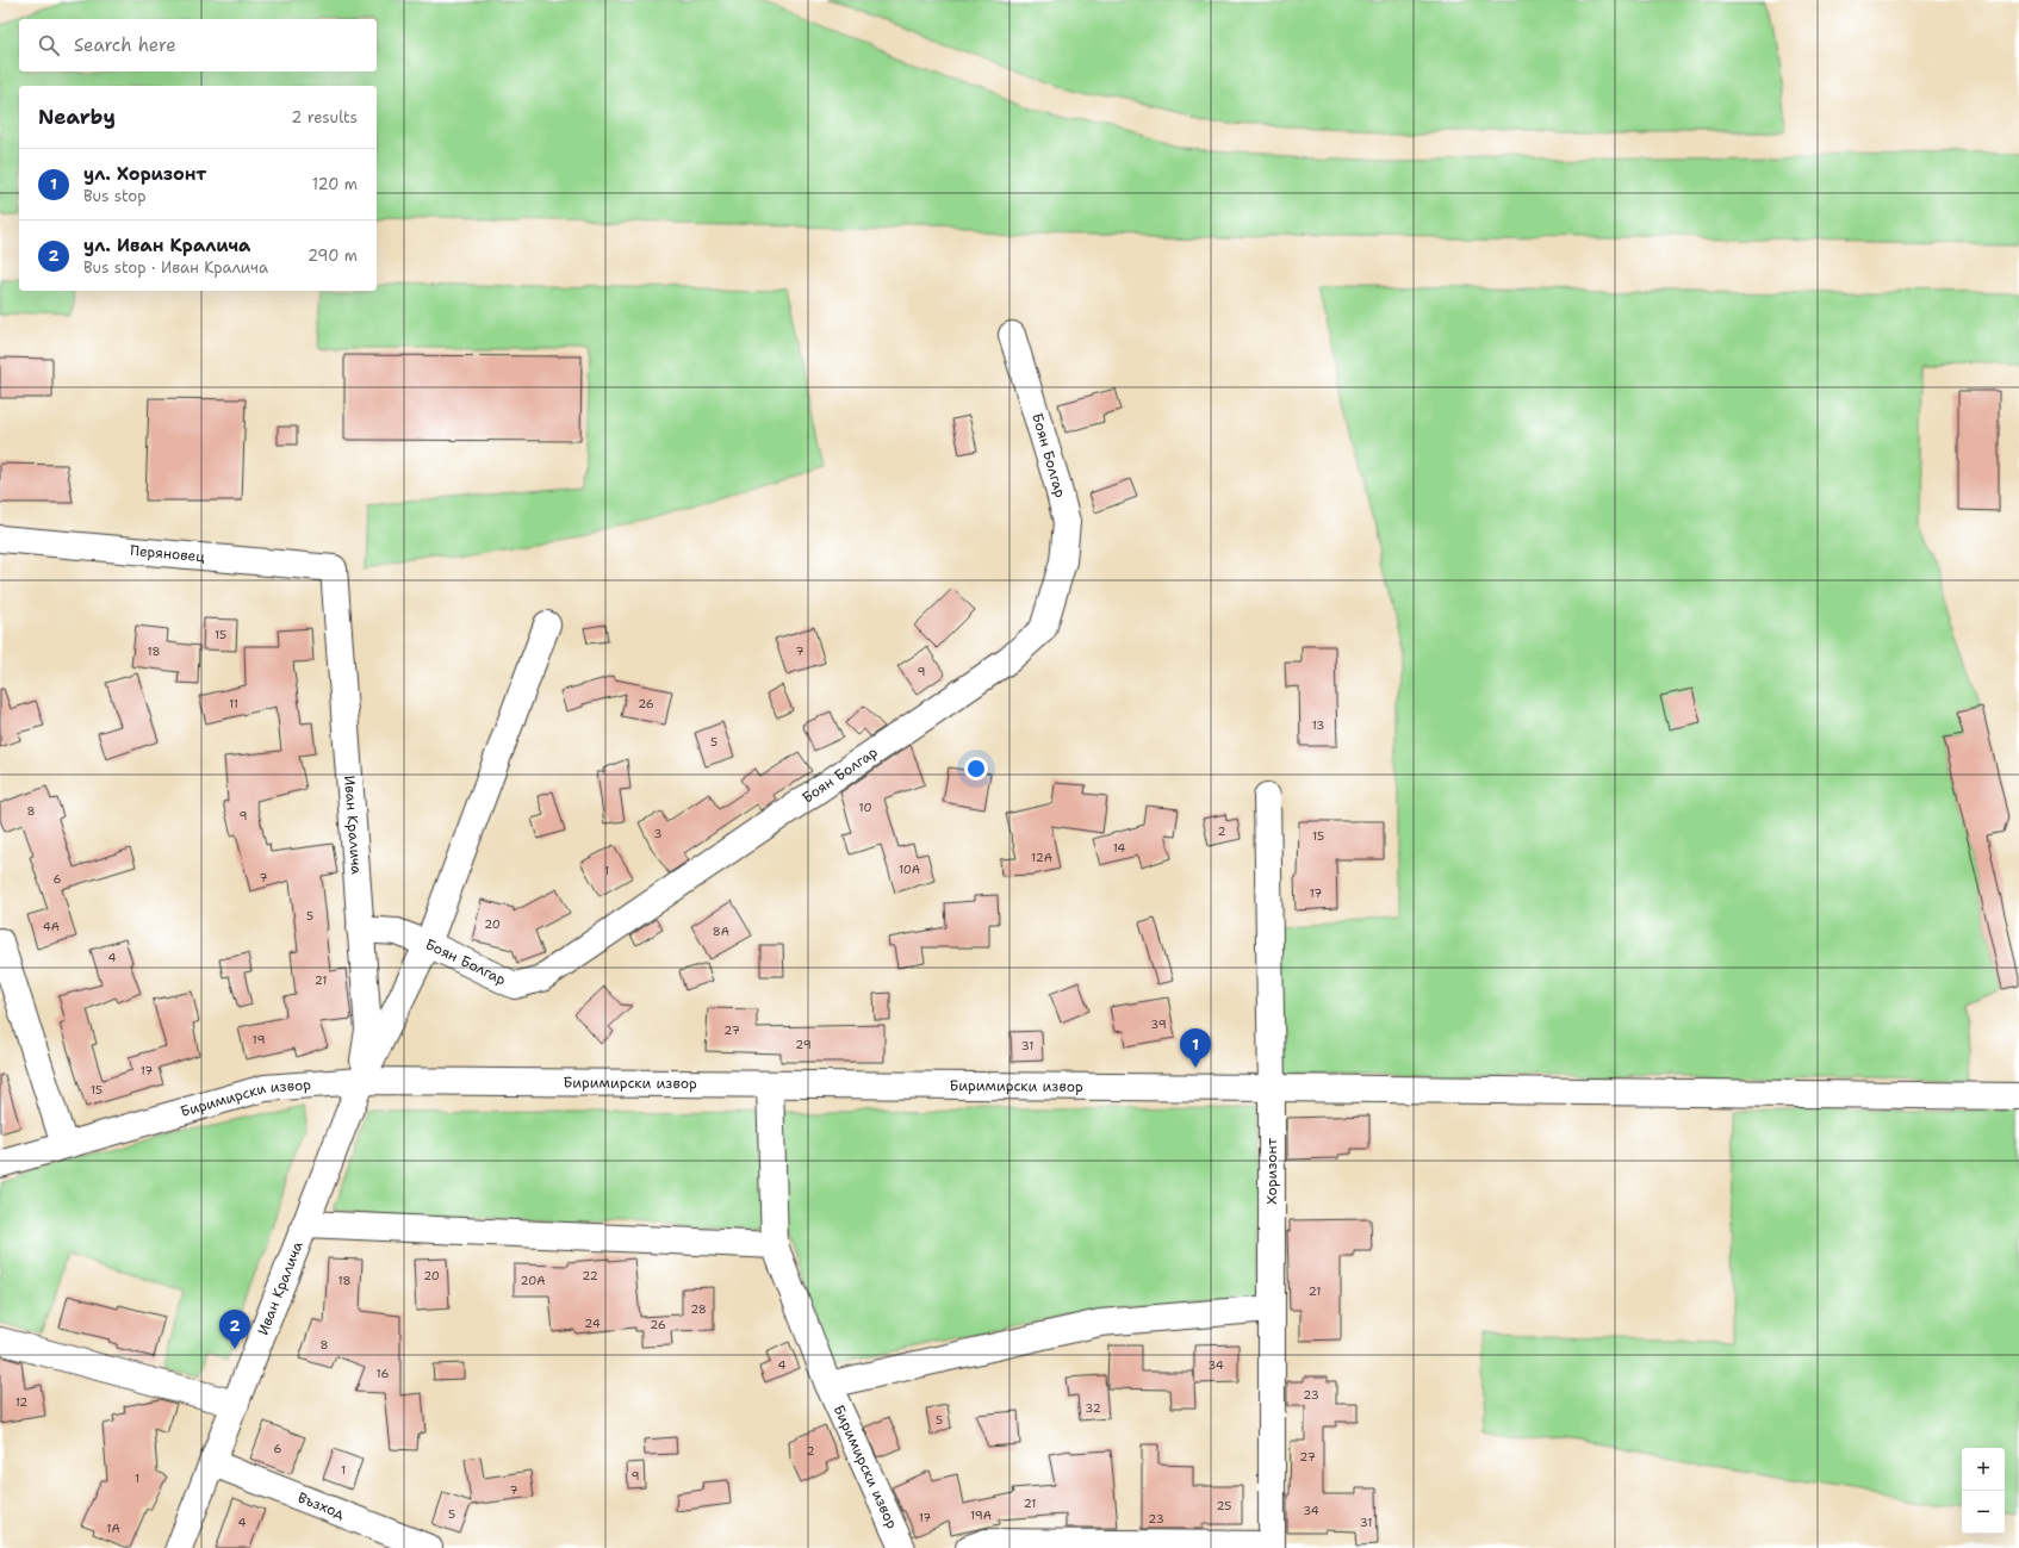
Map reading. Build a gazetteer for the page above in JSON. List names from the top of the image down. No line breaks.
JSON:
{"streets":{"street":["Боян Болгар","Перяновец","Иван Кралича","Биримирски извор","Хоризонт","Възход"]},"crossings":[["Боян Болгар","Иван Кралича"],["Перяновец","Иван Кралича"],["Иван Кралича","Биримирски извор"],["Иван Кралича","Възход"],["Биримирски извор","Хоризонт"]],"house_numbers":["15","18","7","9","11","26","13","5","10","8","9","2","3","15","14","12А","10А","1","7","6","17","5","20","4А","8А","4","21","39","27","19","29","31","17","15","20","22","18","20А","21","28","24","26","8","4","34","16","23","12","32","5","6","2","27","1","9","1","7","21","25","34","5","19А","17","23","4","31","1А"],"page":{"search":"Search here","heading":["Nearby","2 results"],"list":[{"mark":"1","name":"ул. Хоризонт","note":"Bus stop","value":"120 m"},{"mark":"2","name":"ул. Иван Кралича","note":"Bus stop · Иван Кралича","value":"290 m"}],"pins":["1","2"],"map_buttons":["+","−"]}}
